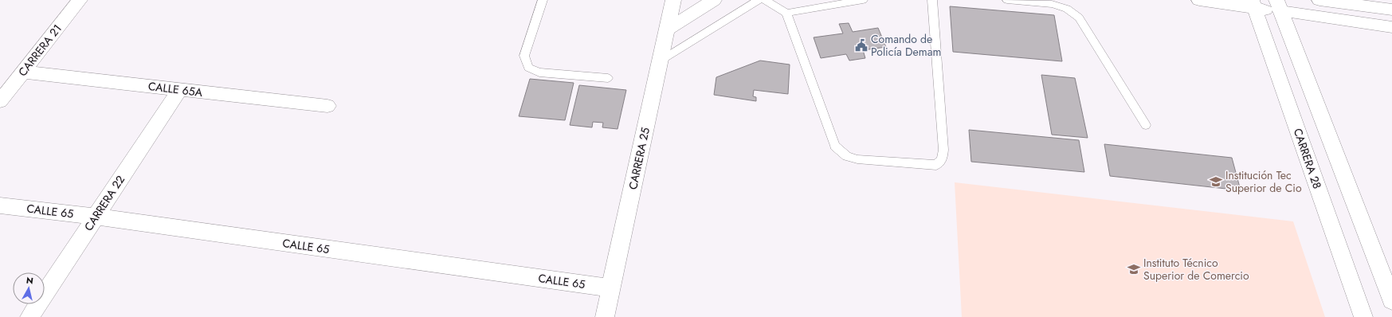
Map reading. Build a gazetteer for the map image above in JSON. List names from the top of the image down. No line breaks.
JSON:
{"streets":{"street":["CARRERA 21","CALLE 65A","CARRERA 25","CARRERA 28","CARRERA 22","CALLE 65"]},"crossings":[["CARRERA 21","CALLE 65A"],["CALLE 65A","CARRERA 22"],["CARRERA 25","CALLE 65"],["CARRERA 22","CALLE 65"]],"places":{"public building":["Comando de Policía Demam"],"school or university":["Institución Tec Superior de Cio","Instituto Técnico Superior de Comercio"]},"north":"top"}
